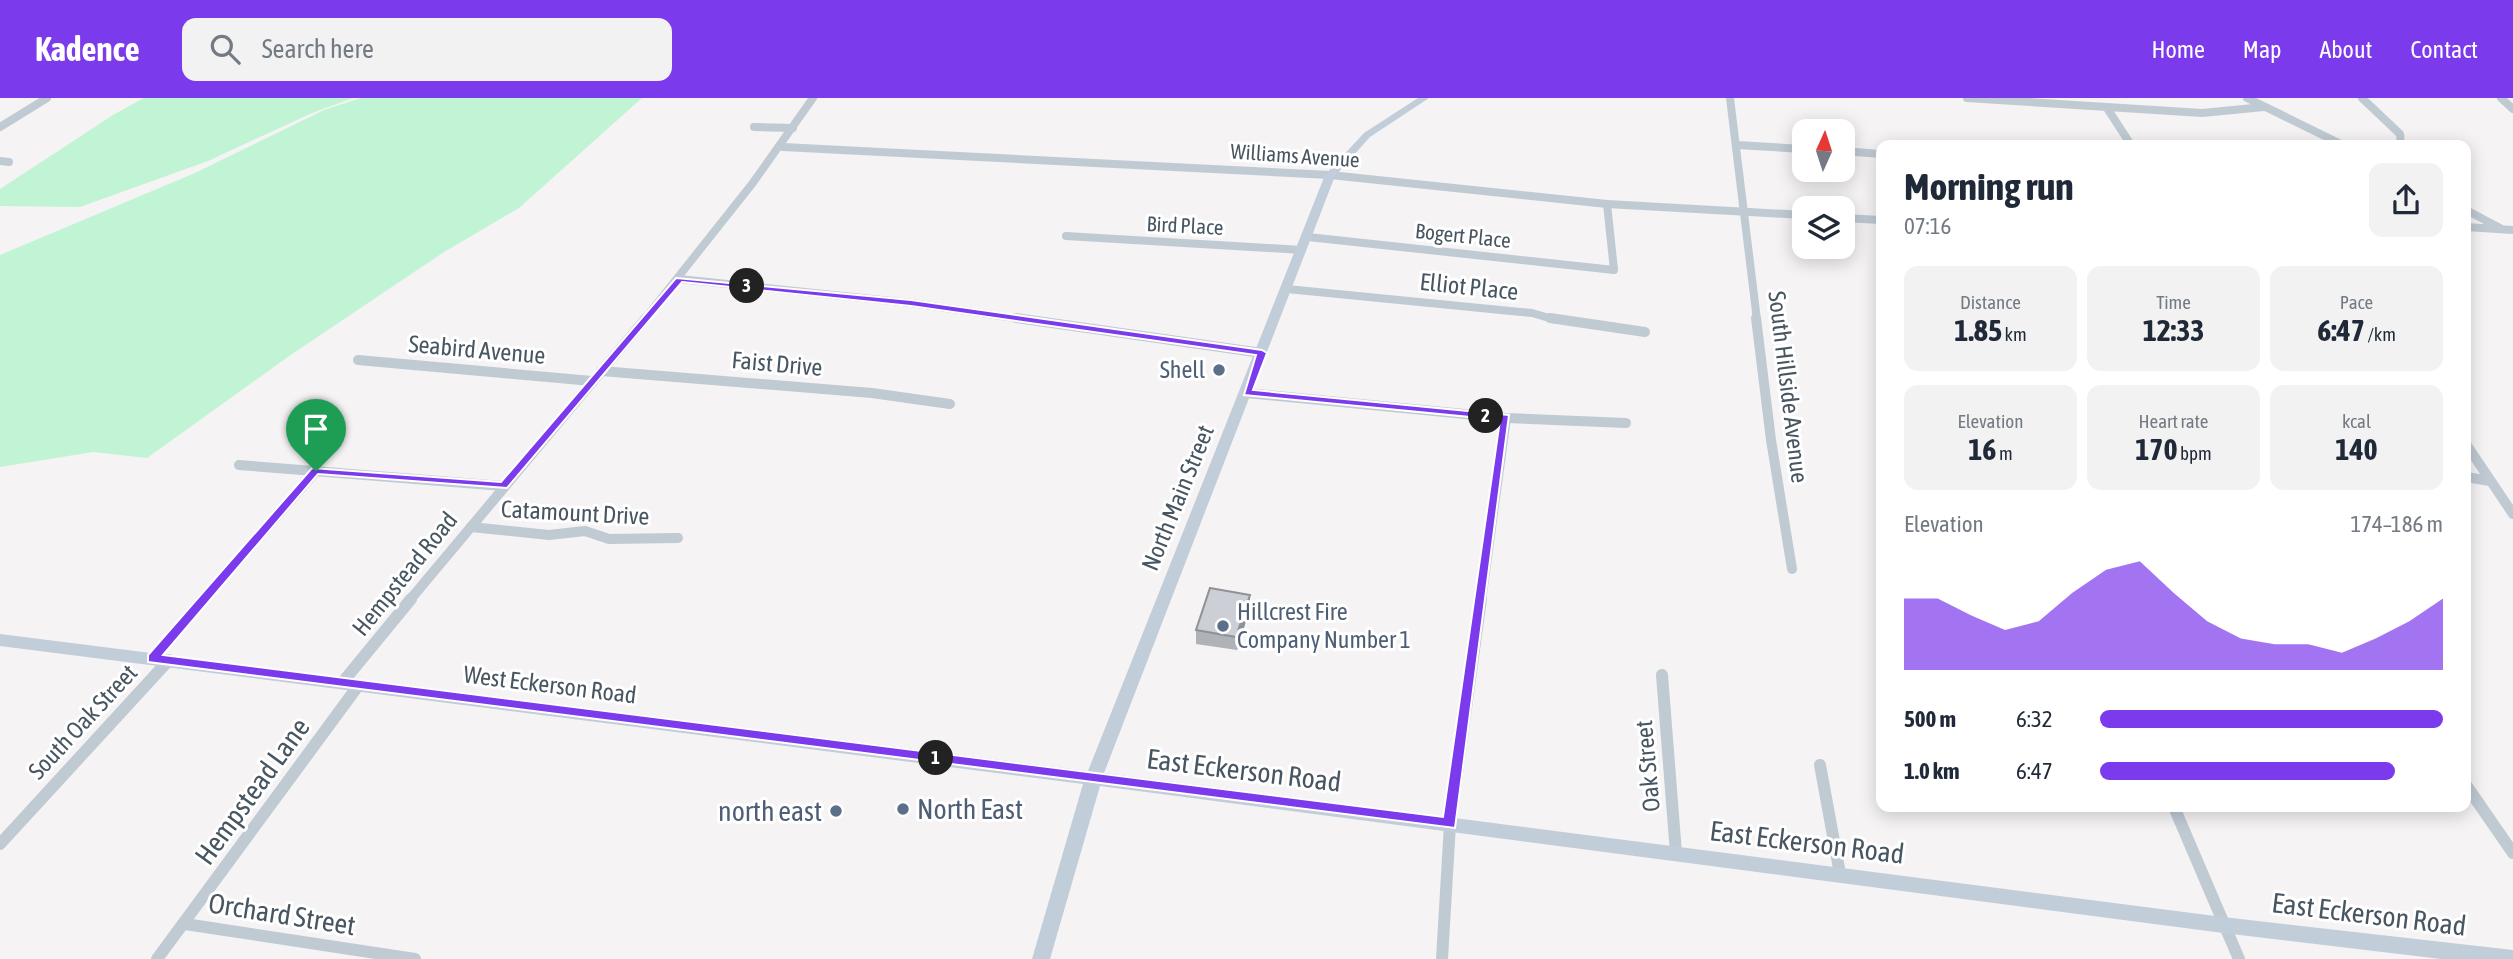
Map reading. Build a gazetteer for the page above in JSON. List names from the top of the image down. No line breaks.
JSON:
{"streets":{"street":["Williams Avenue","Bird Place","Bogert Place","Elliot Place","Seabird Avenue","Faist Drive","South Hillside Avenue","North Main Street","Catamount Drive","Hempstead Road","West Eckerson Road","South Oak Street","Oak Street","East Eckerson Road","Hempstead Lane","Orchard Street"]},"crossings":[["Williams Avenue","Bogert Place"],["Williams Avenue","South Hillside Avenue"],["Williams Avenue","North Main Street"],["Williams Avenue","Hempstead Road"],["Bird Place","North Main Street"],["Bogert Place","North Main Street"],["Elliot Place","North Main Street"],["Seabird Avenue","Hempstead Road"],["Faist Drive","Hempstead Road"],["North Main Street","West Eckerson Road"],["North Main Street","East Eckerson Road"],["Catamount Drive","Hempstead Road"],["Hempstead Road","West Eckerson Road"],["Hempstead Road","Hempstead Lane"],["West Eckerson Road","South Oak Street"],["West Eckerson Road","East Eckerson Road"],["West Eckerson Road","Hempstead Lane"],["Oak Street","East Eckerson Road"],["Hempstead Lane","Orchard Street"]],"places":["Shell","Hillcrest Fire Company Number 1","North East","north east"],"north":"top","page":{"header":"Kadence","search":"Search here","nav":["Home","Map","About","Contact"],"heading":["Morning run","07:16"],"stats":[["Distance","1.85 km"],["Time","12:33"],["Pace","6:47 /km"],["Elevation","16 m"],["Heart rate","170 bpm"],["kcal","140"]],"pins":["3","2","1"],"chart":["Elevation","174–186 m"],"list":[{"name":"500 m","note":"6:32"},{"name":"1.0 km","note":"6:47"}]}}
